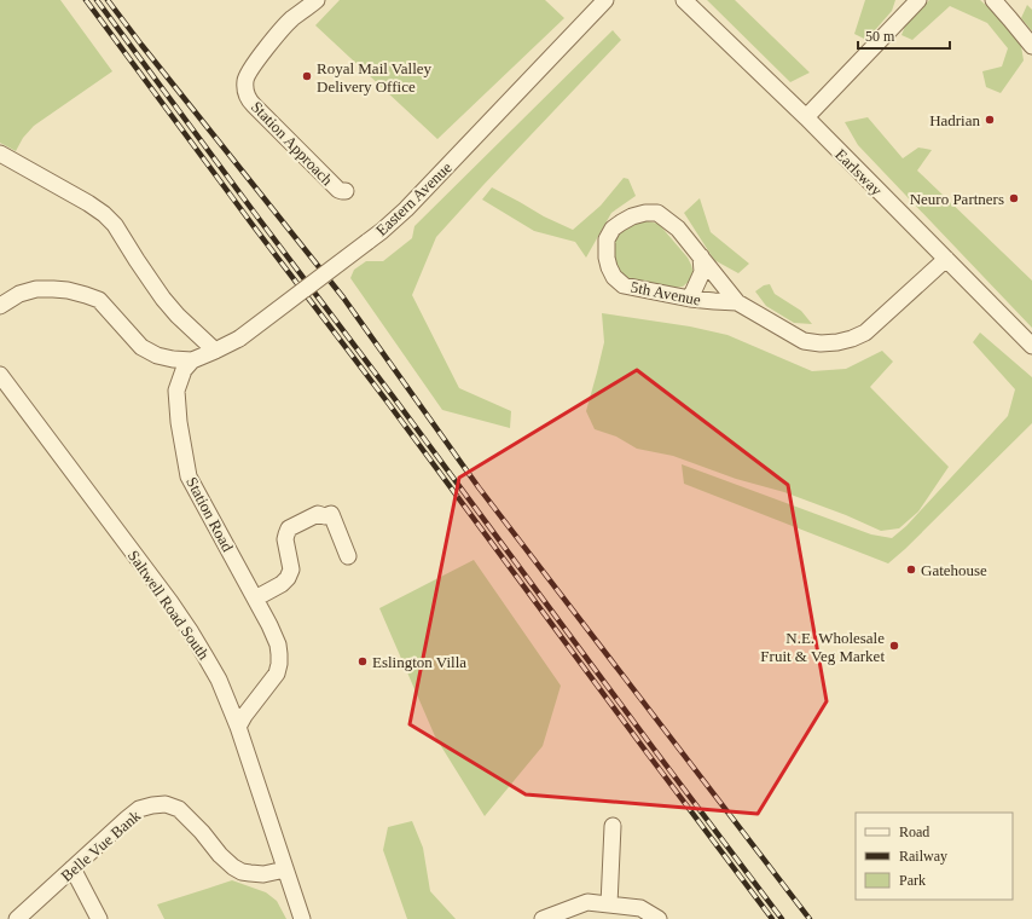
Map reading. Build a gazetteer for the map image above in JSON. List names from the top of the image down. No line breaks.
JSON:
{"streets":{"street":["Station Approach","Earlsway","Eastern Avenue","5th Avenue","Station Road","Saltwell Road South","Belle Vue Bank"]},"crossings":[["Earlsway","5th Avenue"],["Eastern Avenue","Station Road"],["Station Road","Saltwell Road South"],["Saltwell Road South","Belle Vue Bank"]],"places":["Royal Mail Valley Delivery Office","Hadrian","Neuro Partners","Gatehouse","N.E. Wholesale Fruit & Veg Market","Eslington Villa"],"legend":["Road","Railway","Park"],"scale_bar":"50 m"}
